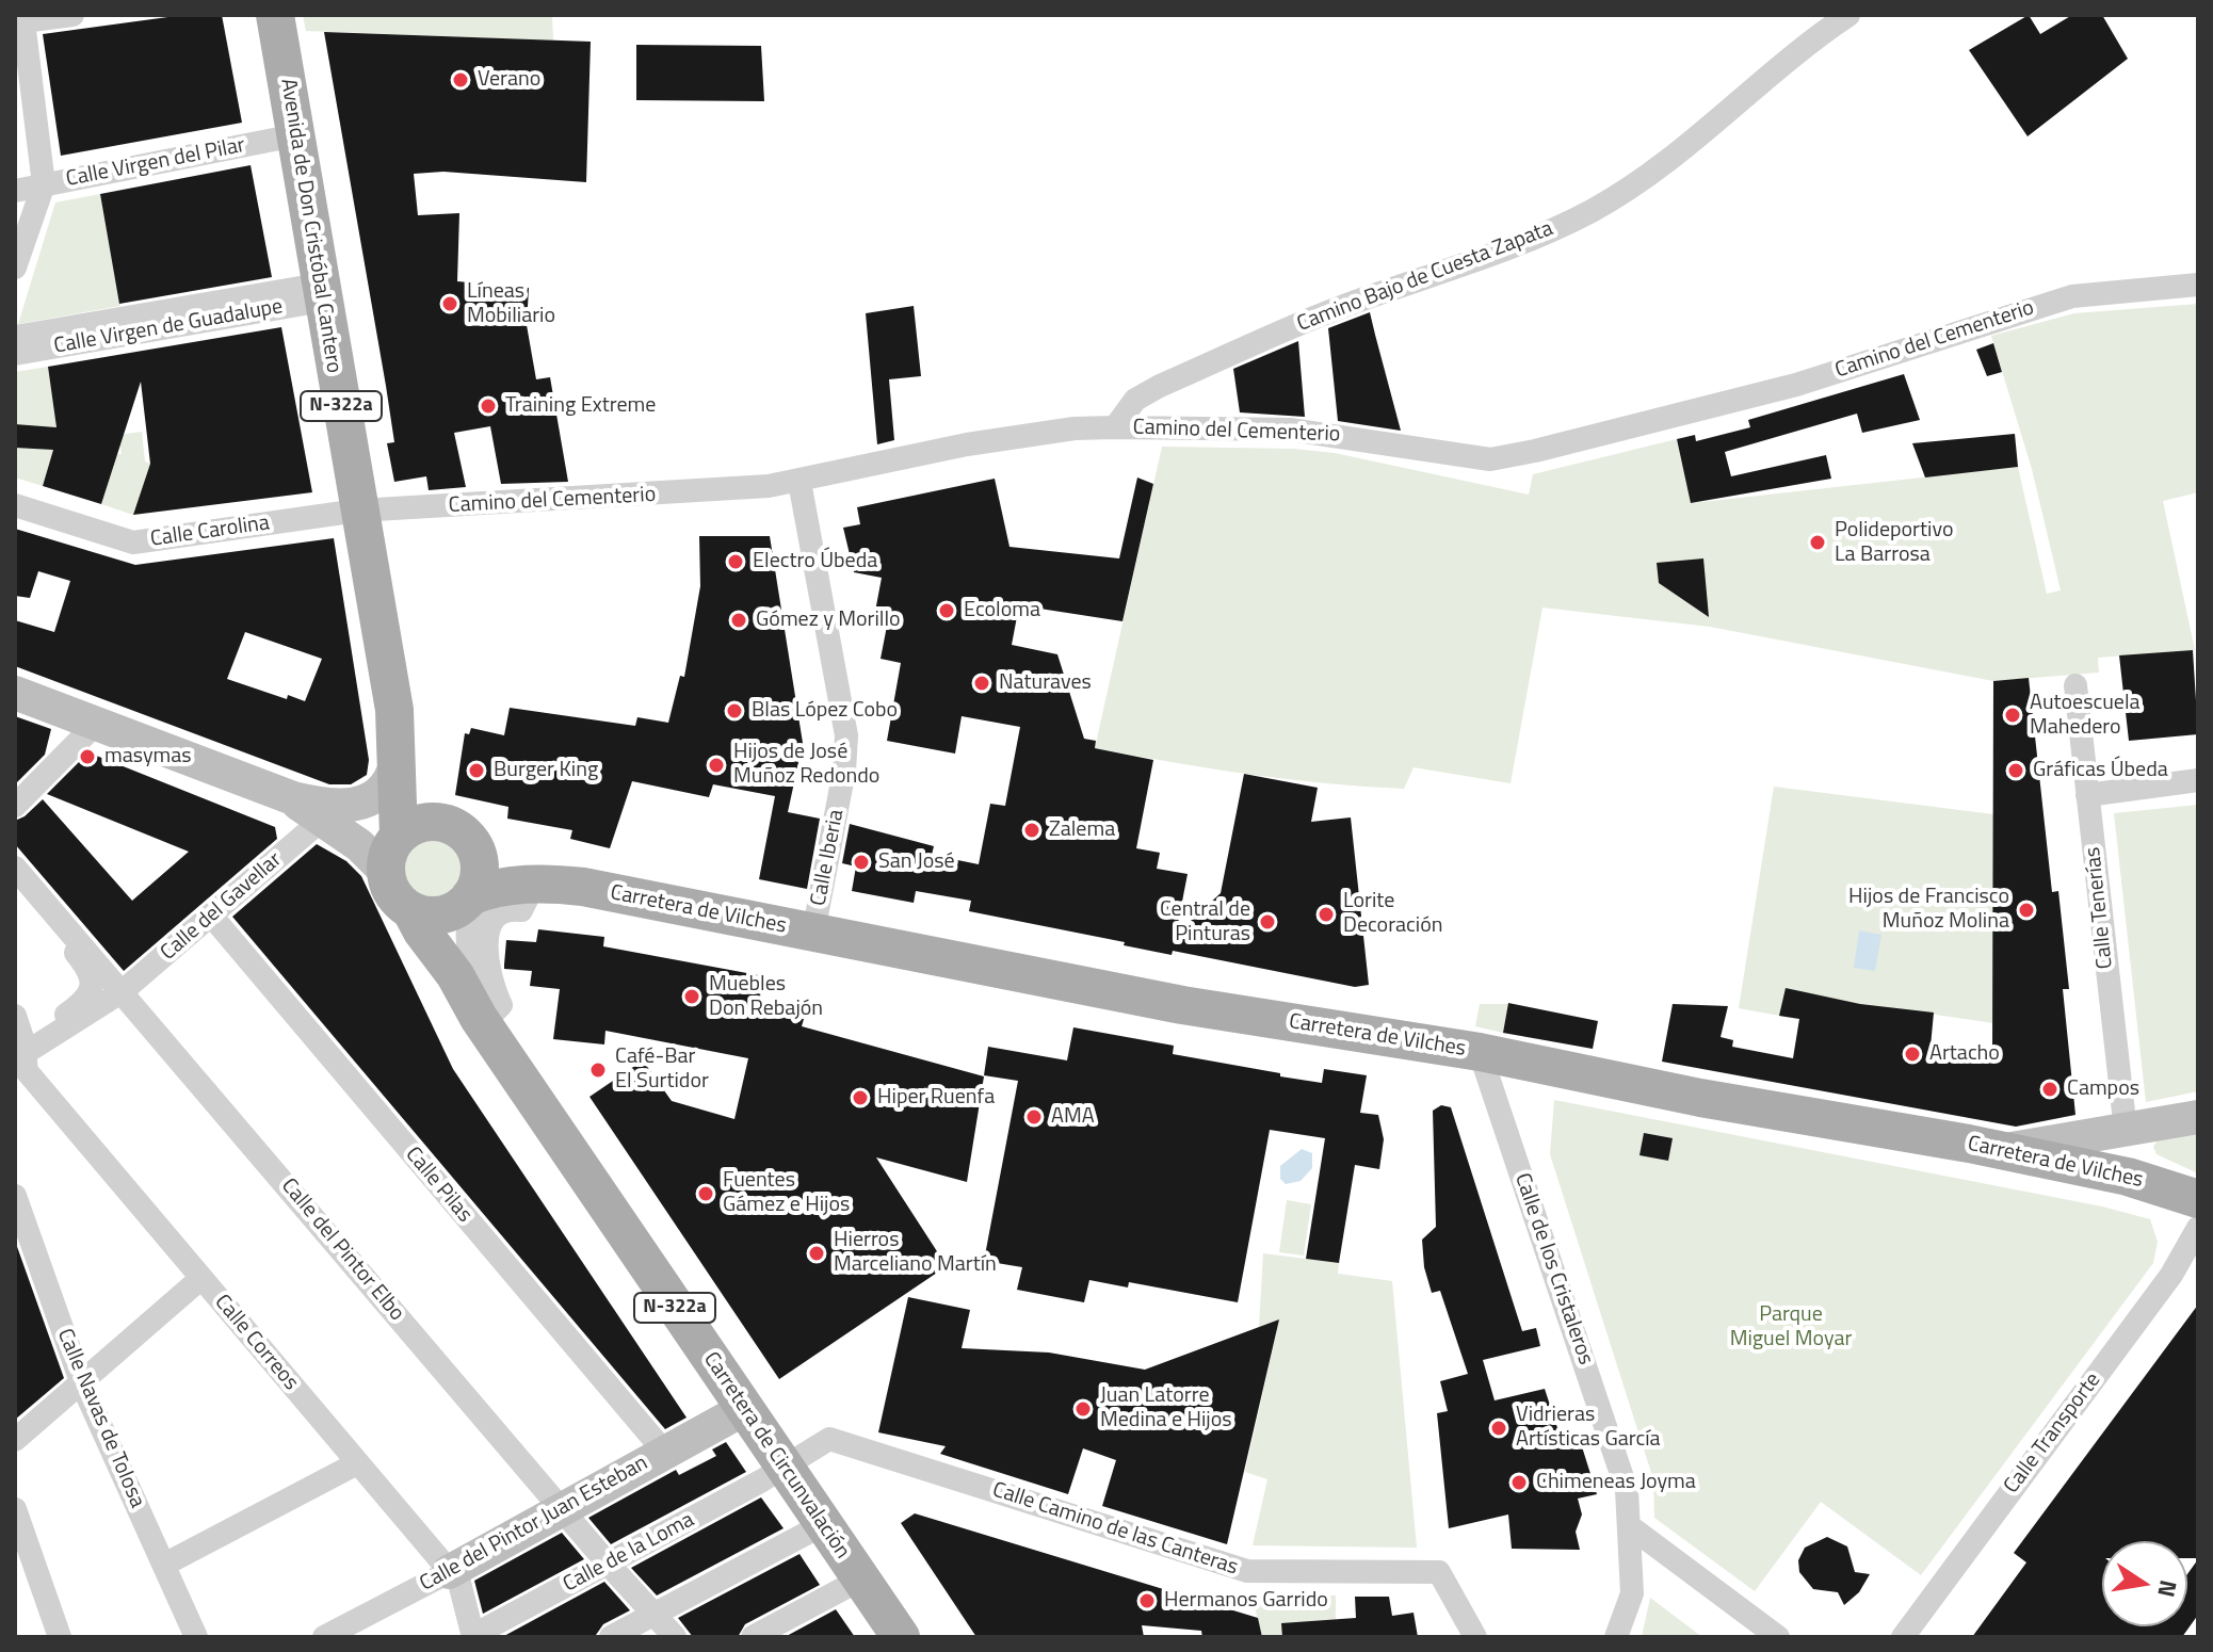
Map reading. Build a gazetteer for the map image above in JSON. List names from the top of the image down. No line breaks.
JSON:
{"streets":{"main road":["Avenida de Don Cristóbal Cantero","N-322a","Carretera de Vilches","Carretera de Circunvalación"],"street":["Calle Virgen del Pilar","Camino Bajo de Cuesta Zapata","Calle Virgen de Guadalupe","Camino del Cementerio","Calle Carolina","Calle Iberia","Calle del Gavellar","Calle Tenerías","Calle Pilas","Calle del Pintor Elbo","Calle de los Cristaleros","Calle Correos","Calle Navas de Tolosa","Calle Transporte","Calle del Pintor Juan Esteban","Calle Camino de las Canteras","Calle de la Loma"]},"crossings":[["Calle Virgen del Pilar","Avenida de Don Cristóbal Cantero"],["Avenida de Don Cristóbal Cantero","Calle Virgen de Guadalupe"],["Avenida de Don Cristóbal Cantero","Camino del Cementerio"],["Avenida de Don Cristóbal Cantero","N-322a"],["Avenida de Don Cristóbal Cantero","Calle Carolina"],["Avenida de Don Cristóbal Cantero","Carretera de Vilches"],["Avenida de Don Cristóbal Cantero","Carretera de Circunvalación"],["Camino Bajo de Cuesta Zapata","Camino del Cementerio"],["Camino del Cementerio","Calle Carolina"],["Camino del Cementerio","Calle Iberia"],["N-322a","Carretera de Vilches"],["N-322a","Carretera de Circunvalación"],["Calle Iberia","Carretera de Vilches"],["Calle del Gavellar","Calle Pilas"],["Calle del Gavellar","Calle del Pintor Elbo"],["Calle del Gavellar","Calle Correos"],["Carretera de Vilches","Calle de los Cristaleros"],["Carretera de Vilches","Carretera de Circunvalación"],["Calle Pilas","Calle del Pintor Juan Esteban"],["Calle del Pintor Elbo","Calle del Pintor Juan Esteban"],["Calle del Pintor Elbo","Calle de la Loma"],["Calle Correos","Calle del Pintor Juan Esteban"],["Calle Correos","Calle de la Loma"],["Carretera de Circunvalación","Calle del Pintor Juan Esteban"],["Carretera de Circunvalación","Calle Camino de las Canteras"],["Carretera de Circunvalación","Calle de la Loma"],["Calle Camino de las Canteras","Calle de la Loma"]],"parks":["Parque Miguel Moyar"],"places":["Verano","Líneas Mobiliario","Training Extreme","Polideportivo La Barrosa","Electro Úbeda","Ecoloma","Gómez y Morillo","Naturaves","Blas López Cobo","Autoescuela Mahedero","masymas","Hijos de José Muñoz Redondo","Burger King","Gráficas Úbeda","Zalema","San José","Hijos de Francisco Muñoz Molina","Lorite Decoración","Central de Pinturas","Muebles Don Rebajón","Artacho","Café-Bar El Surtidor","Campos","Hiper Ruenfa","AMA","Fuentes Gámez e Hijos","Hierros Marceliano Martín","Juan Latorre Medina e Hijos","Vidrieras Artísticas García","Chimeneas Joyma","Hermanos Garrido"],"north":"right"}
